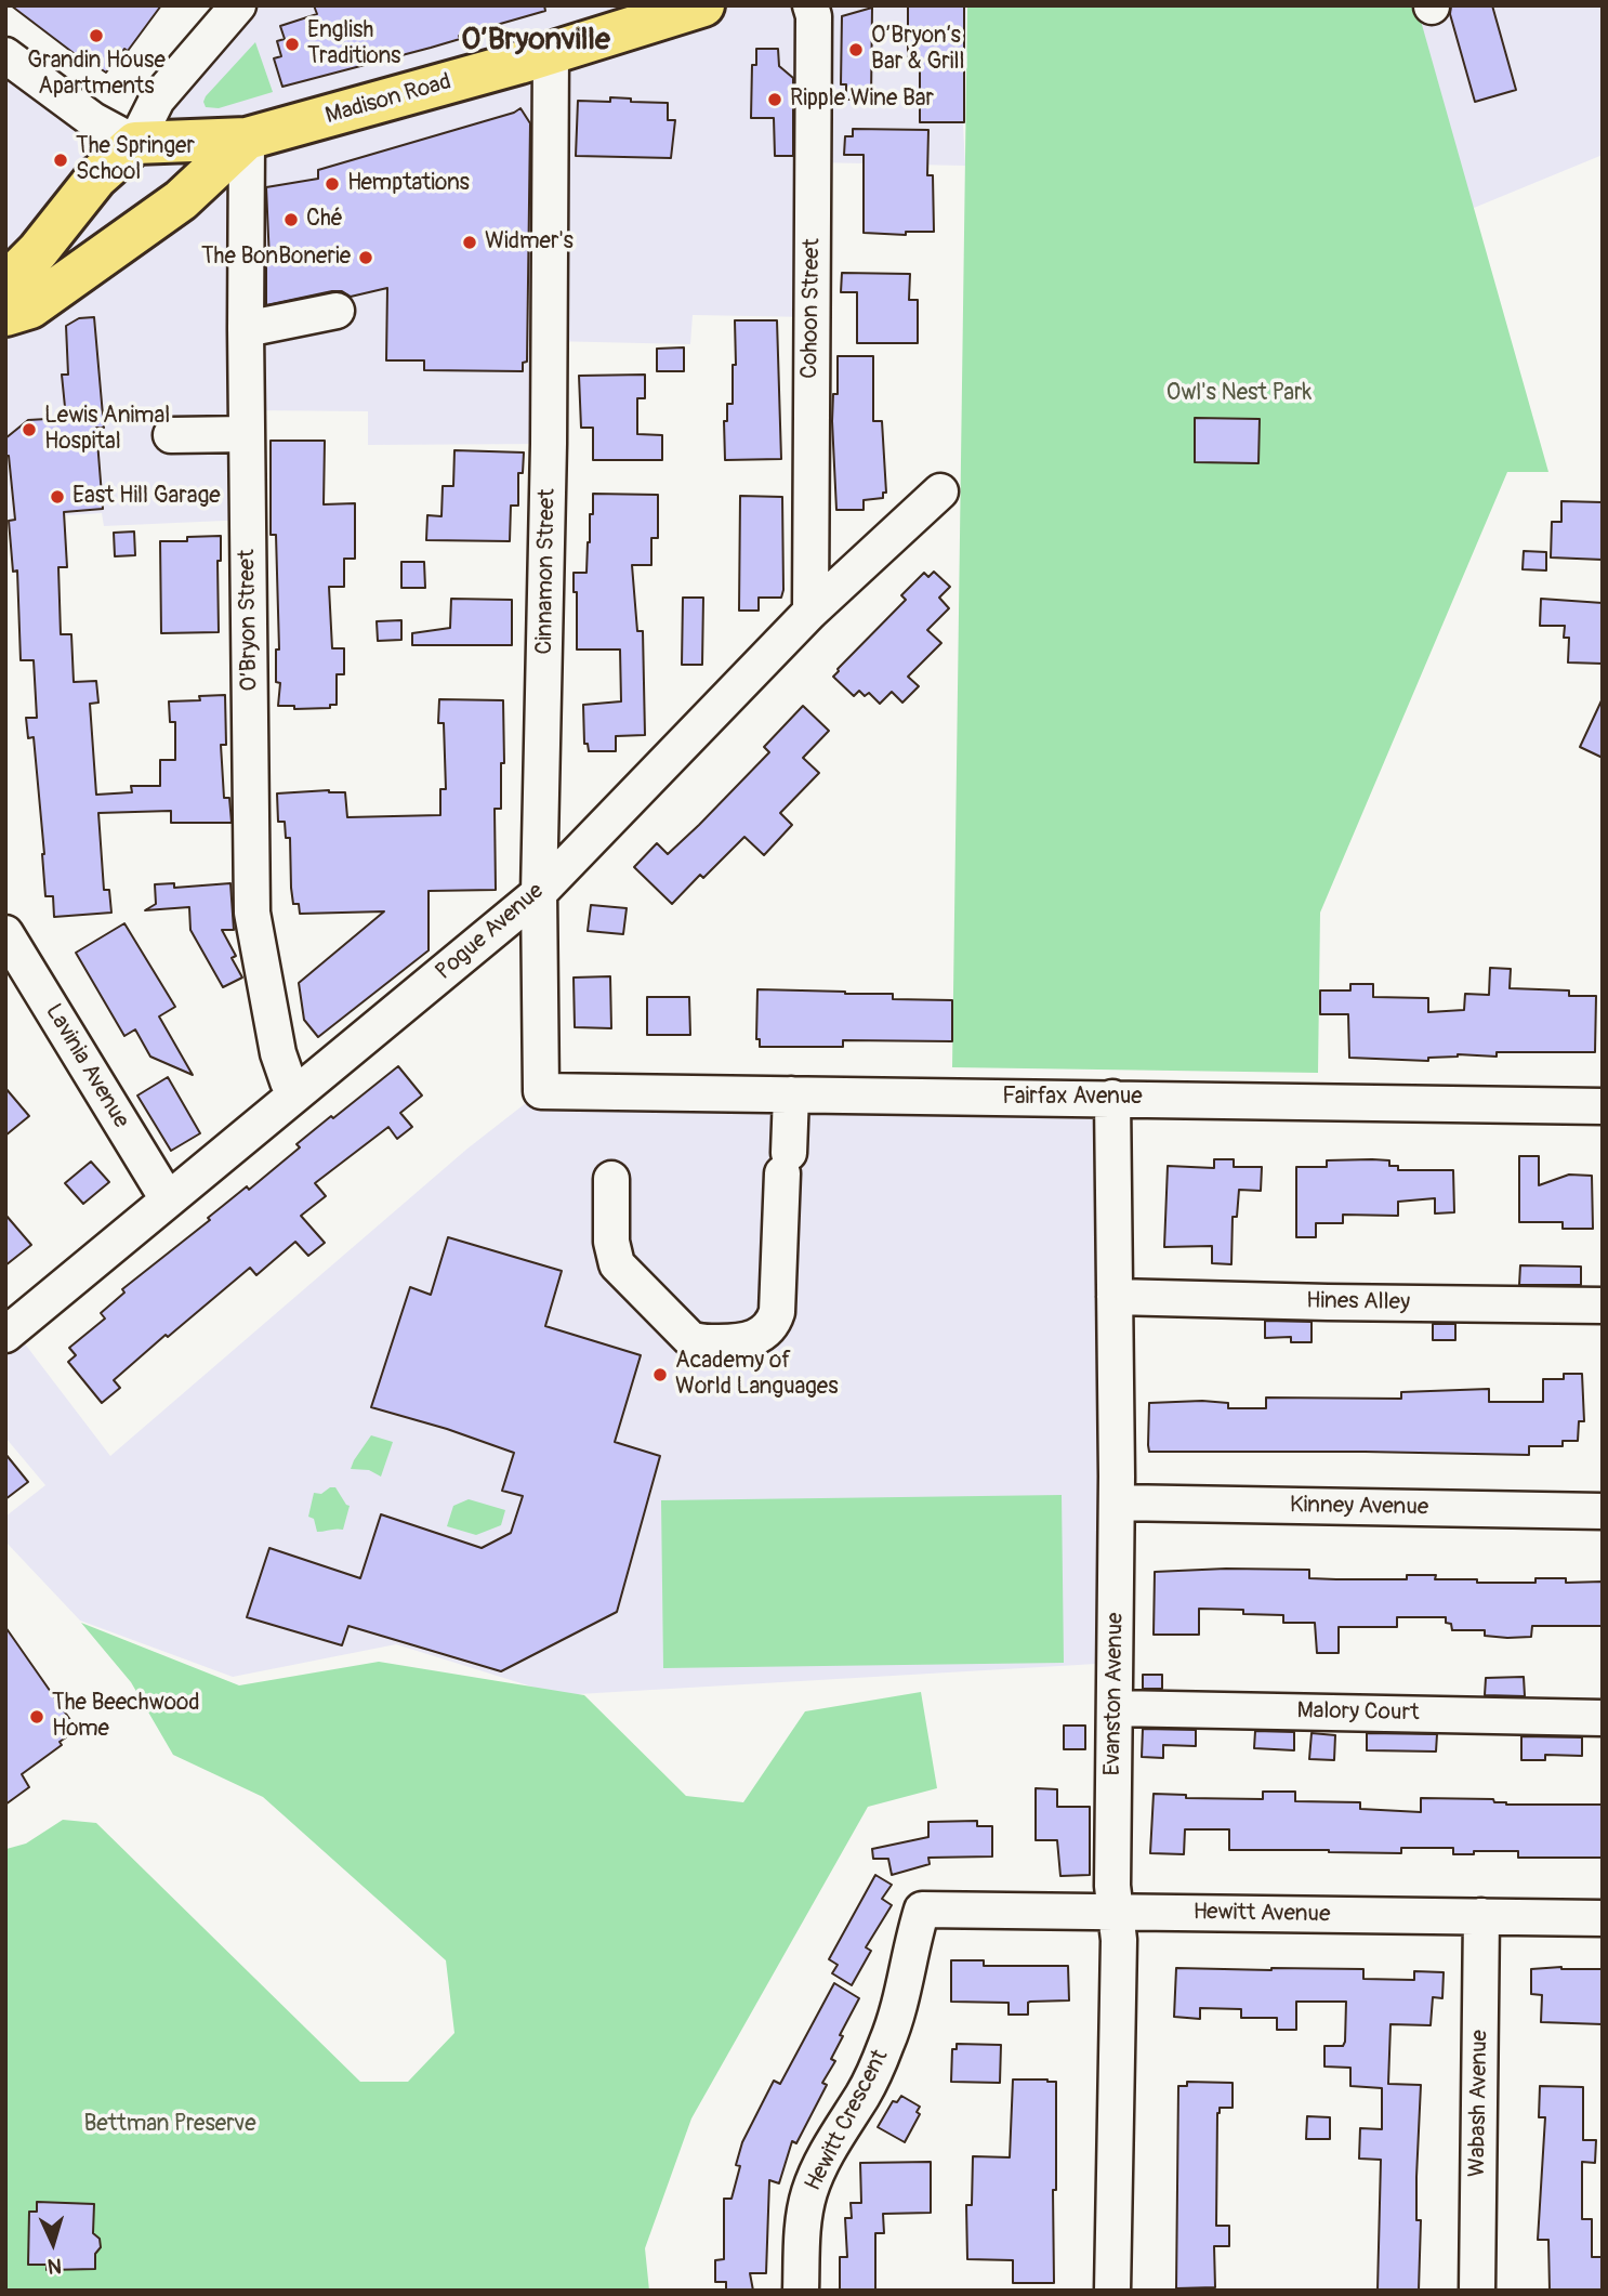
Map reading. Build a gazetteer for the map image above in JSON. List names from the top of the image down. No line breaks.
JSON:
{"streets":{"main road":["Madison Road"],"street":["Cohoon Street","Cinnamon Street","O’Bryon Street","Pogue Avenue","Lavinia Avenue","Fairfax Avenue","Hines Alley","Kinney Avenue","Evanston Avenue","Malory Court","Hewitt Avenue","Wabash Avenue","Hewitt Crescent"]},"crossings":[["Madison Road","Cinnamon Street"],["Madison Road","O’Bryon Street"],["Cohoon Street","Pogue Avenue"],["Cinnamon Street","Pogue Avenue"],["Cinnamon Street","Fairfax Avenue"],["O’Bryon Street","Pogue Avenue"],["Pogue Avenue","Lavinia Avenue"],["Fairfax Avenue","Evanston Avenue"],["Hines Alley","Evanston Avenue"],["Kinney Avenue","Evanston Avenue"],["Evanston Avenue","Malory Court"],["Evanston Avenue","Hewitt Avenue"],["Hewitt Avenue","Wabash Avenue"],["Hewitt Avenue","Hewitt Crescent"]],"districts":["O’Bryonville"],"parks":["Owl's Nest Park","Bettman Preserve"],"places":["Grandin House Apartments","English Traditions","O’Bryon’s Bar & Grill","Ripple Wine Bar","The Springer School","Hemptations","Ché","Widmer's","The BonBonerie","Lewis Animal Hospital","East Hill Garage","Academy of World Languages","The Beechwood Home"],"north":"bottom"}
